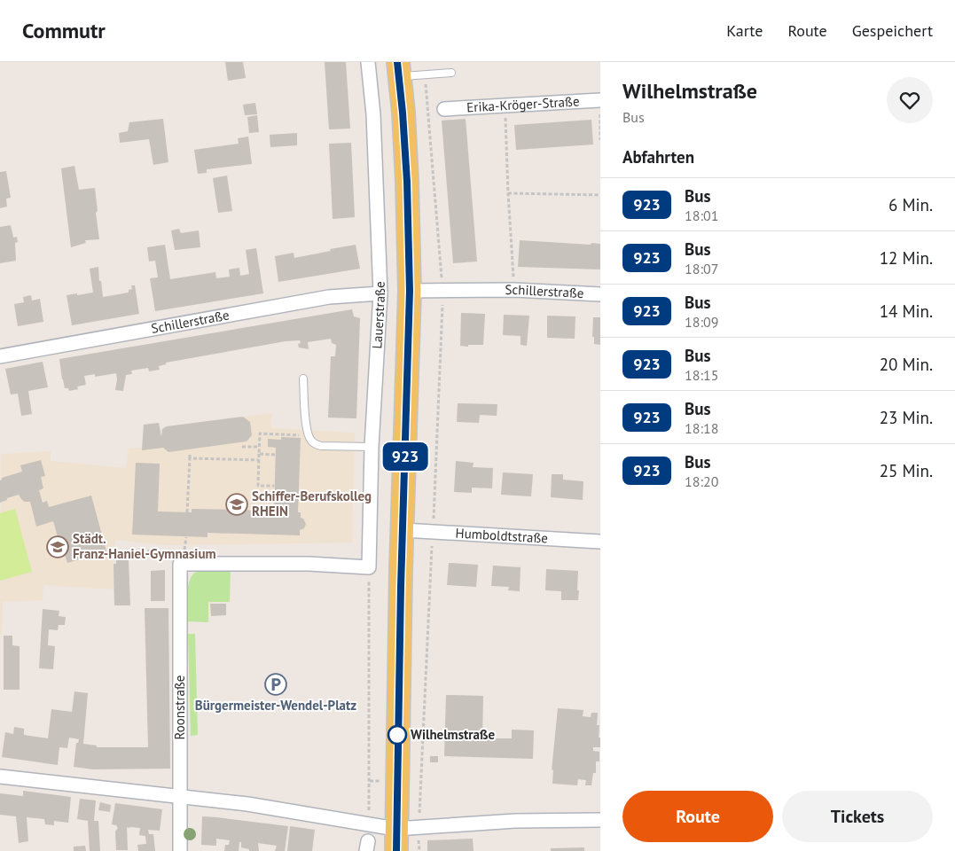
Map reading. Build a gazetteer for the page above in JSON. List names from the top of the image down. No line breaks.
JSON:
{"streets":{"street":["Erika-Kröger-Straße","Schillerstraße","Lauerstraße","Humboldtstraße","Roonstraße"]},"crossings":[["Schillerstraße","Lauerstraße"]],"places":{"school or university":["Schiffer-Berufskolleg RHEIN","Städt. Franz-Haniel-Gymnasium"],"parking":["Bürgermeister-Wendel-Platz"],"other":["Wilhelmstraße"]},"lines":["bus line 923"],"page":{"header":"Commutr","nav":["Karte","Route","Gespeichert"],"on_map":"923","heading":[["Wilhelmstraße","Bus"],"Abfahrten"],"list":[{"mark":"923","name":"Bus","note":"18:01","value":"6 Min."},{"mark":"923","name":"Bus","note":"18:07","value":"12 Min."},{"mark":"923","name":"Bus","note":"18:09","value":"14 Min."},{"mark":"923","name":"Bus","note":"18:15","value":"20 Min."},{"mark":"923","name":"Bus","note":"18:18","value":"23 Min."},{"mark":"923","name":"Bus","note":"18:20","value":"25 Min."}],"buttons":["Route","Tickets"]}}
